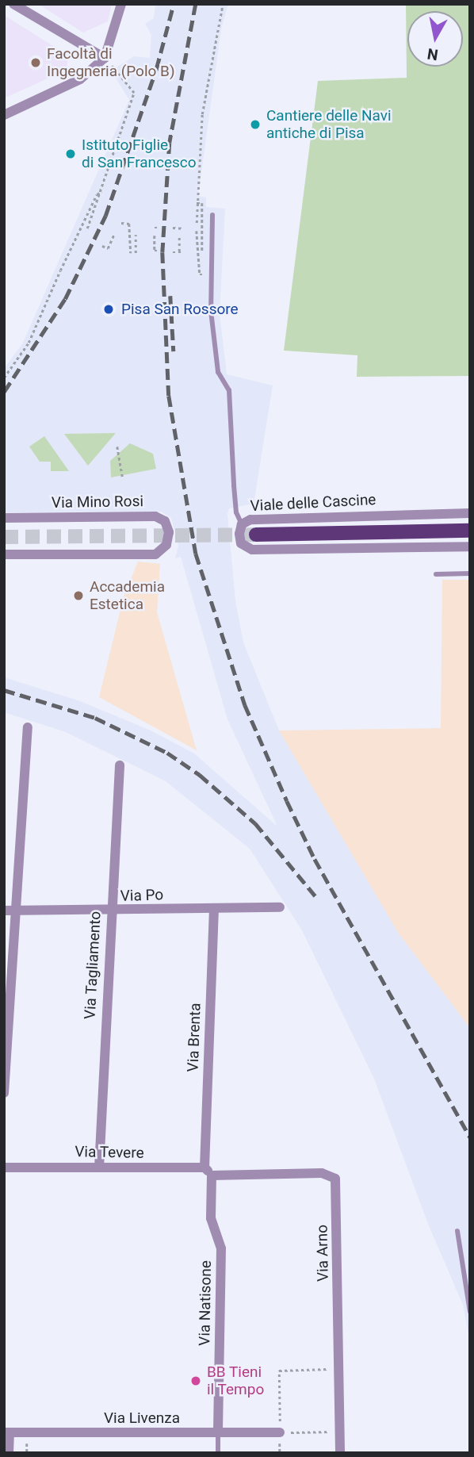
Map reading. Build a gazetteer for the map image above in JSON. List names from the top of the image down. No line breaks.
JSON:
{"streets":{"main road":["Viale delle Cascine"],"street":["Via Mino Rosi","Via Po","Via Tagliamento","Via Brenta","Via Tevere","Via Arno","Via Natisone","Via Livenza"]},"crossings":[["Via Po","Via Tagliamento"],["Via Po","Via Brenta"],["Via Tagliamento","Via Tevere"],["Via Brenta","Via Tevere"],["Via Brenta","Via Arno"],["Via Brenta","Via Natisone"],["Via Tevere","Via Arno"],["Via Tevere","Via Natisone"],["Via Arno","Via Natisone"],["Via Natisone","Via Livenza"]],"places":["Facoltà di Ingegneria (Polo B)","Cantiere delle Navi antiche di Pisa","Istituto Figlie di San Francesco","Pisa San Rossore","Accademia Estetica","BB Tieni il Tempo"],"north":"bottom"}
